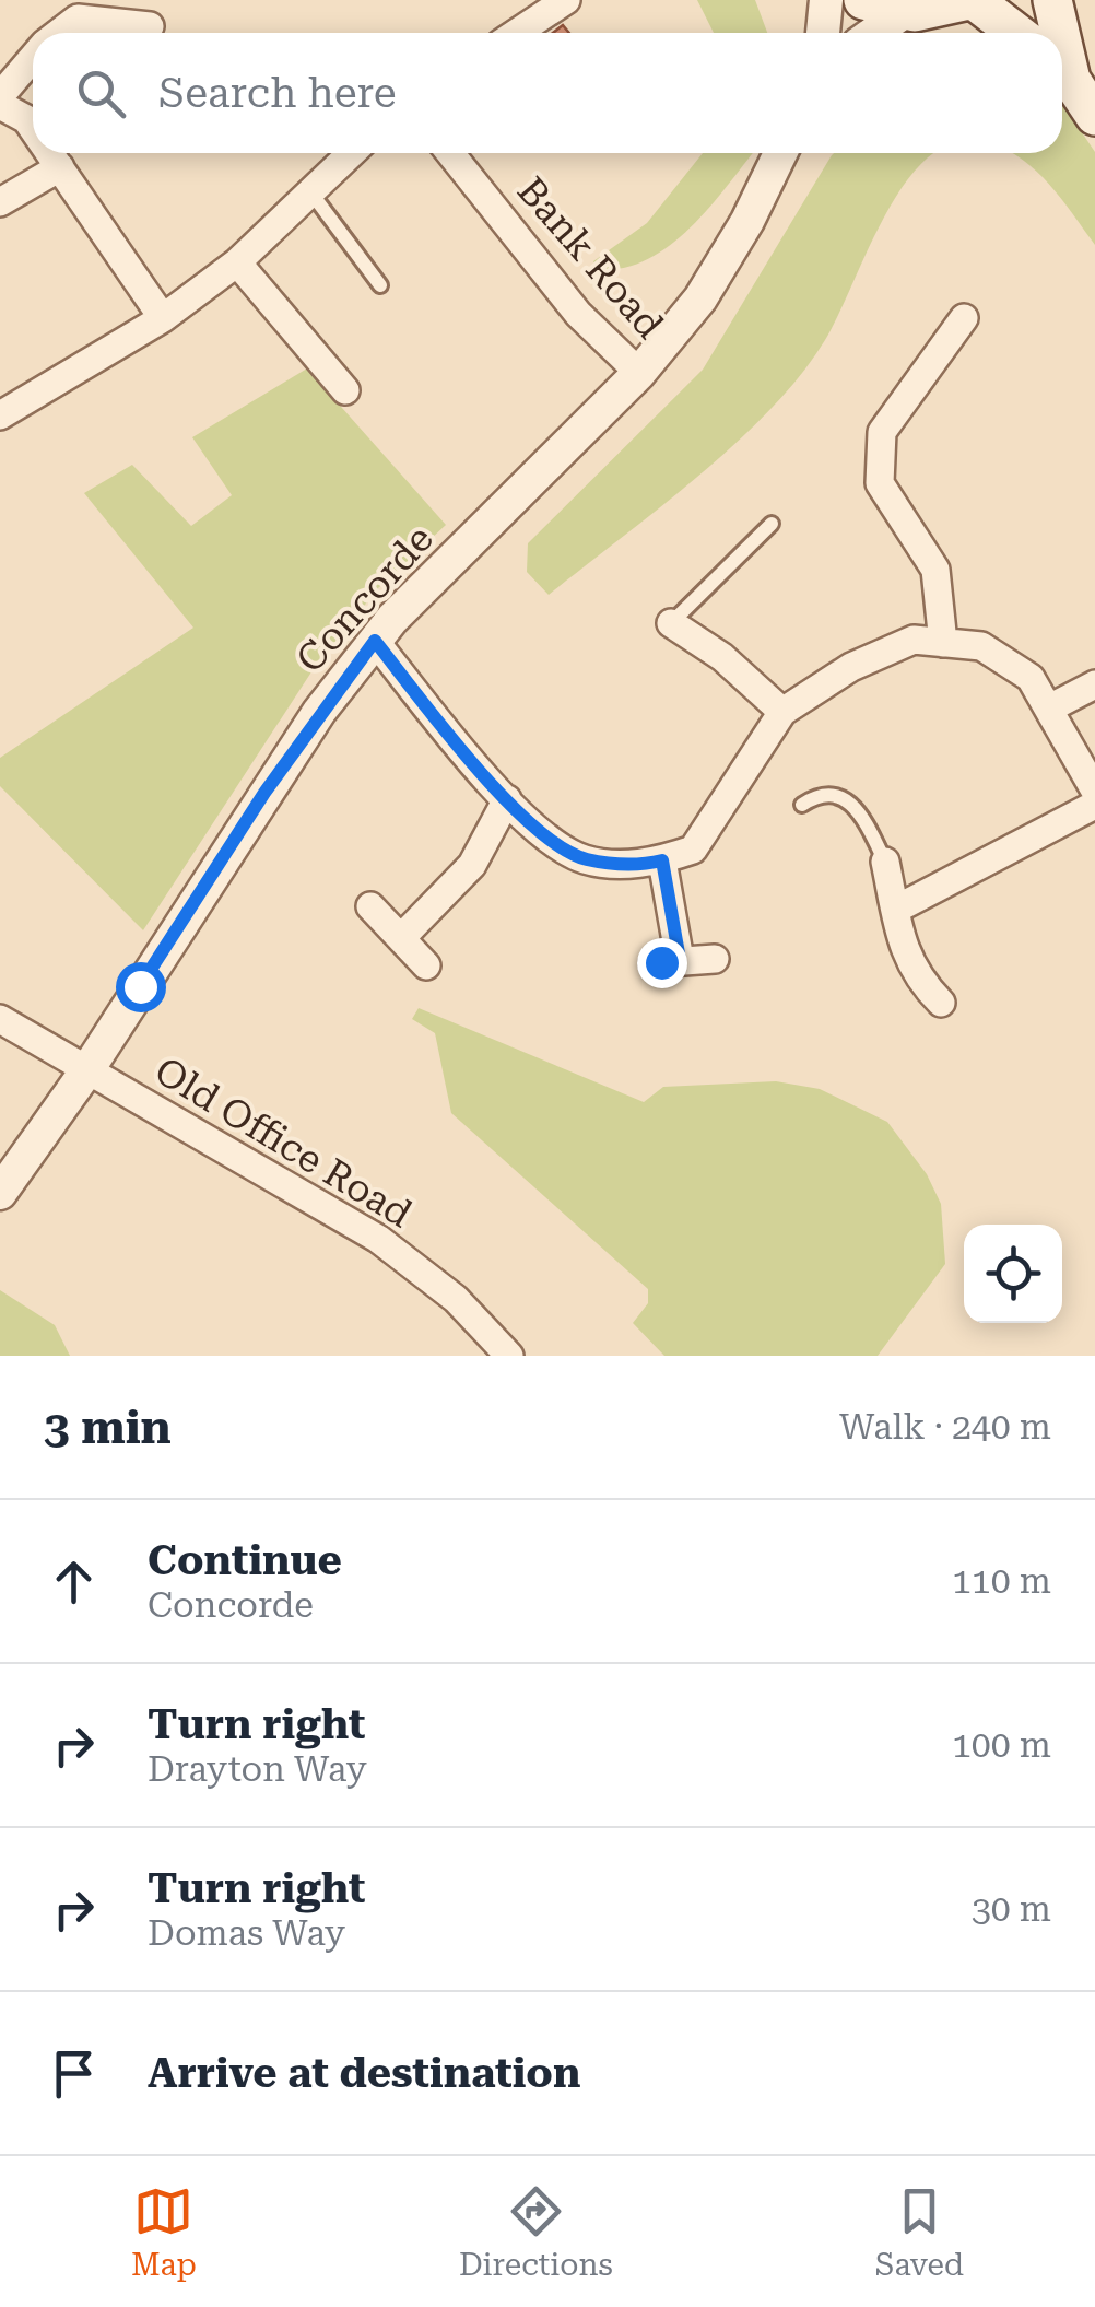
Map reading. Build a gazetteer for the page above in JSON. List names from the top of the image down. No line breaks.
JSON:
{"streets":{"street":["Bank Road","Concorde","Old Office Road"]},"crossings":[["Bank Road","Concorde"],["Concorde","Old Office Road"]],"page":{"search":"Search here","heading":["3 min","Walk · 240 m"],"list":[["Continue","Concorde","110 m"],["Turn right","Drayton Way","100 m"],["Turn right","Domas Way","30 m"],"Arrive at destination"],"nav":["Map","Directions","Saved"]}}
